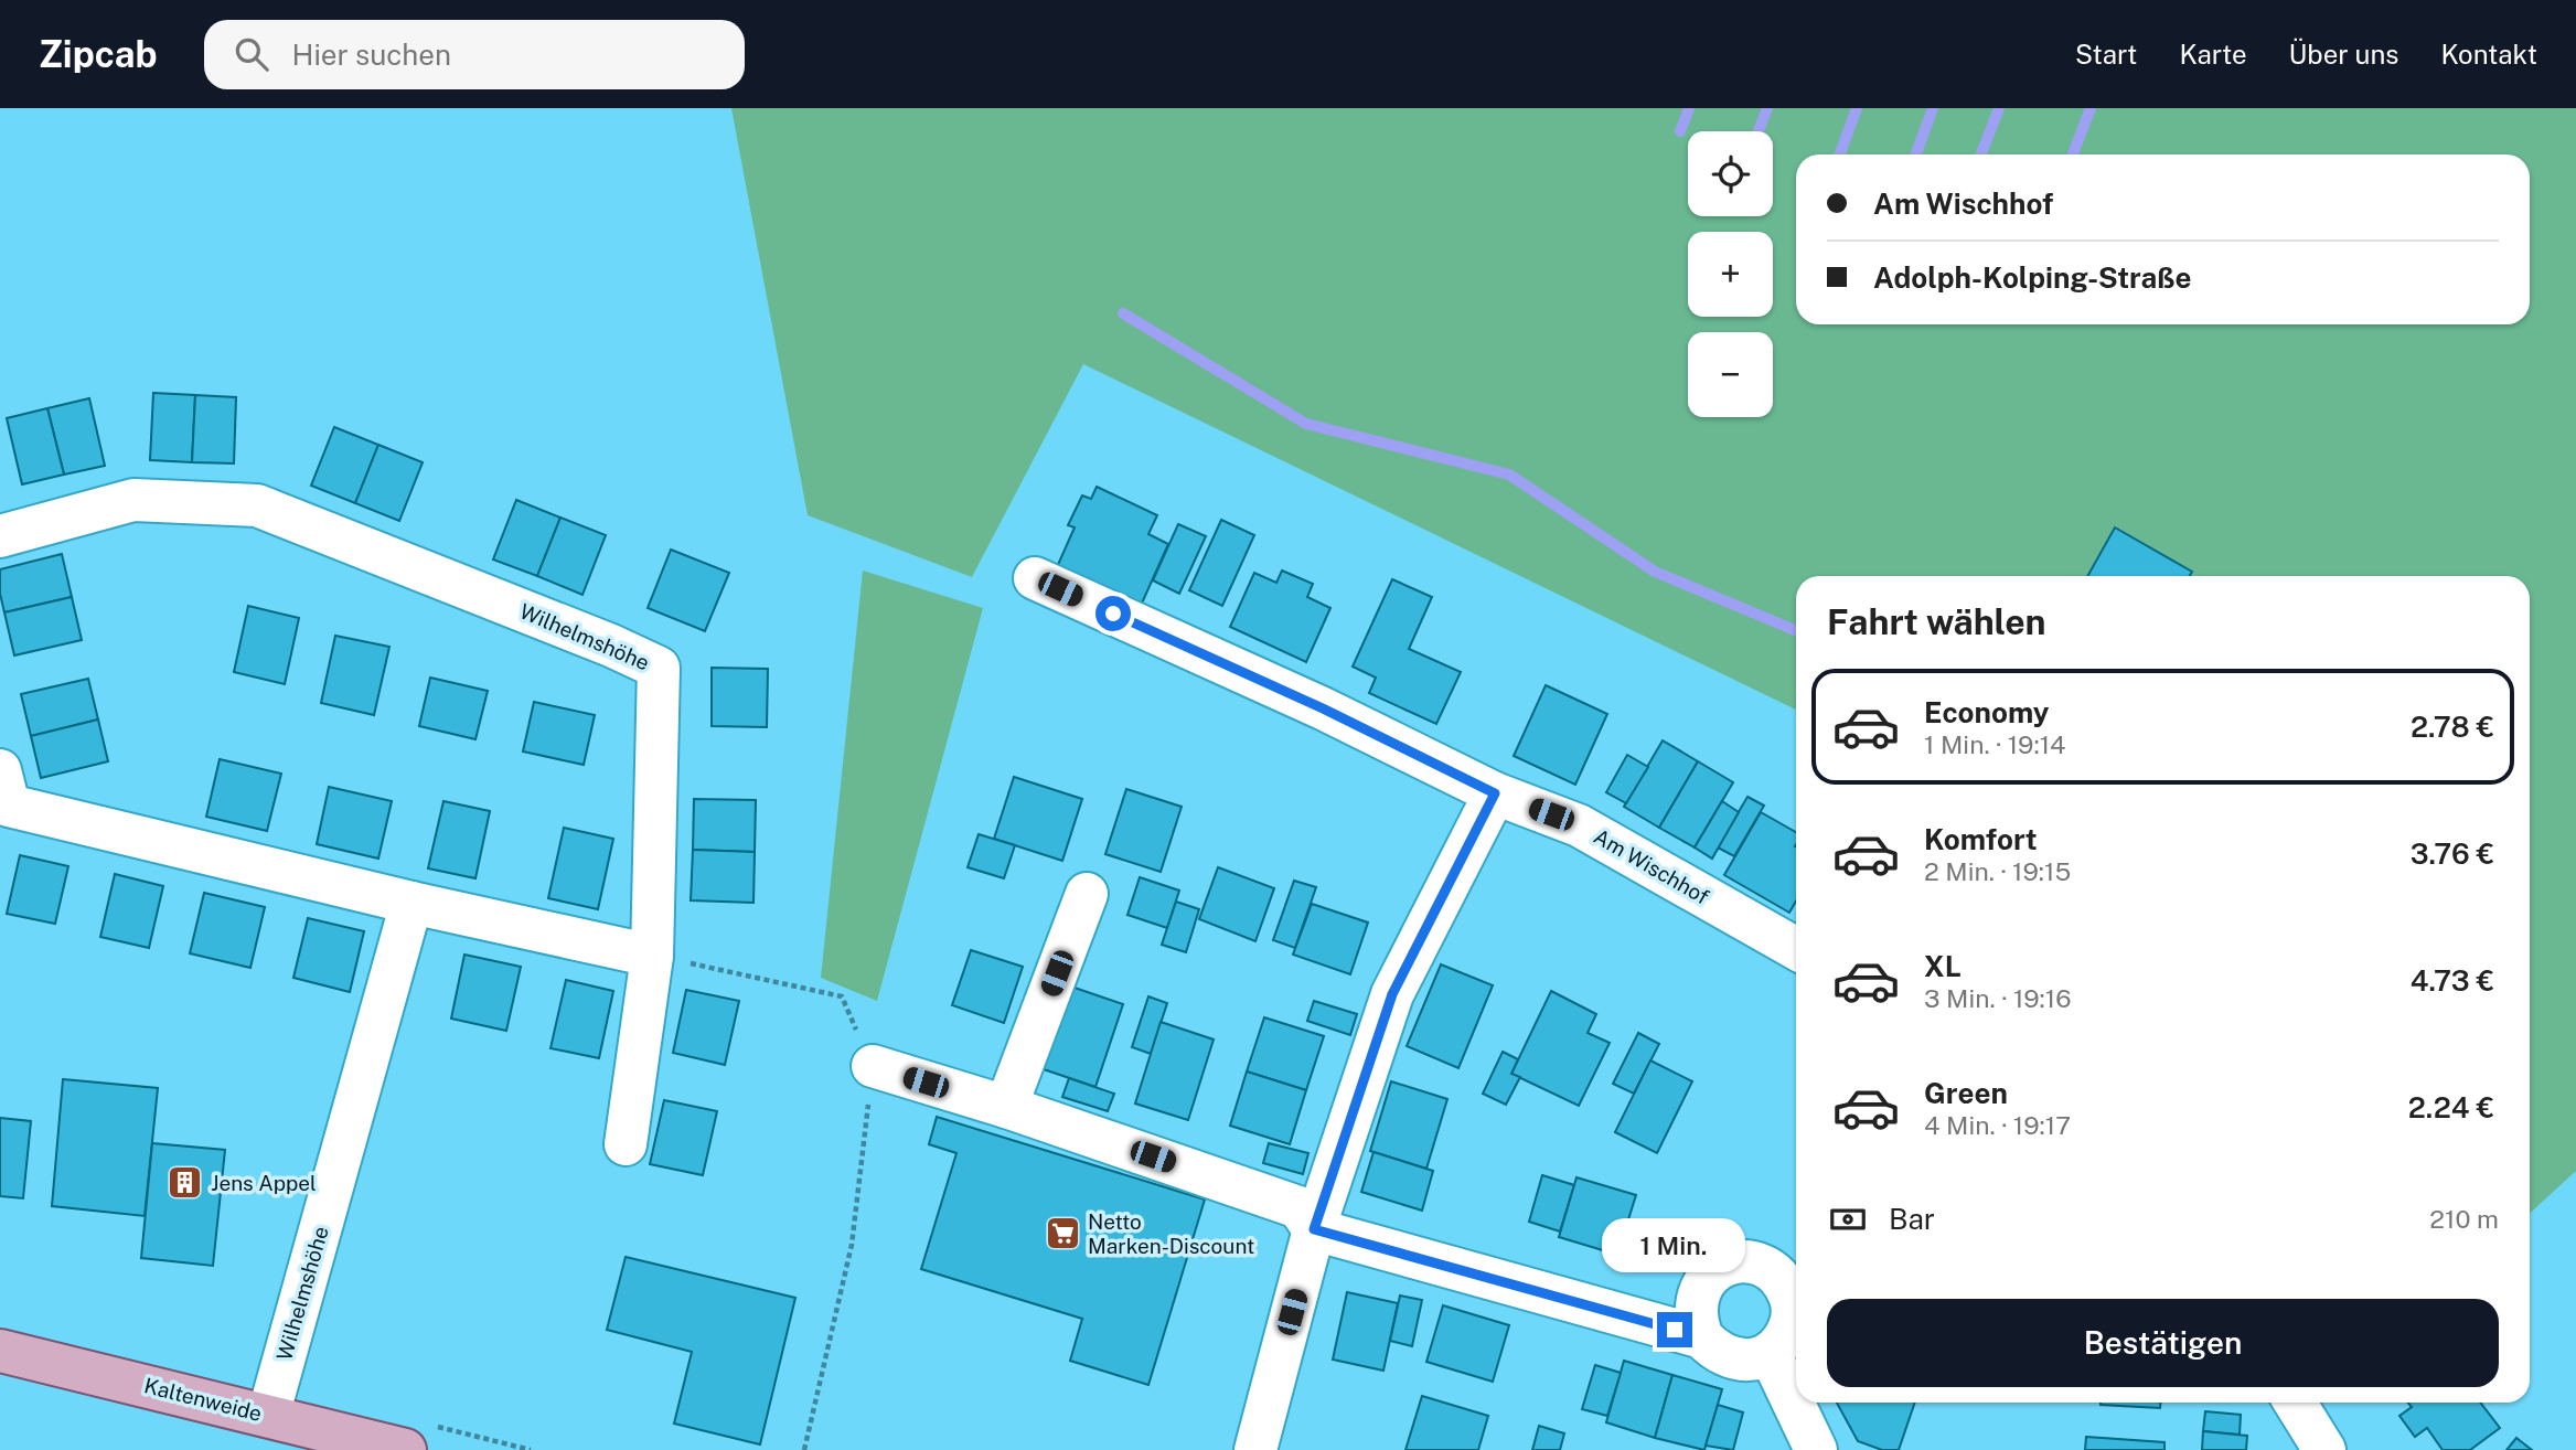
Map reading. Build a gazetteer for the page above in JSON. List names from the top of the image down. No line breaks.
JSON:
{"streets":{"main road":["Kaltenweide"],"street":["Wilhelmshöhe","Am Wischhof"]},"crossings":[["Wilhelmshöhe","Kaltenweide"]],"places":{"building":["Jens Appel"],"supermarket":["Netto Marken-Discount"]},"page":{"header":"Zipcab","search":"Hier suchen","nav":["Start","Karte","Über uns","Kontakt"],"map_buttons":["+","−"],"banner":["Am Wischhof","Adolph-Kolping-Straße"],"heading":"Fahrt wählen","list":[{"name":"Economy","note":"1 Min. · 19:14","value":"2.78 €"},{"name":"Komfort","note":"2 Min. · 19:15","value":"3.76 €"},{"name":"XL","note":"3 Min. · 19:16","value":"4.73 €"},{"name":"Green","note":"4 Min. · 19:17","value":"2.24 €"}],"pay":["Bar","210 m"],"bubble":"1 Min.","buttons":"Bestätigen"}}
